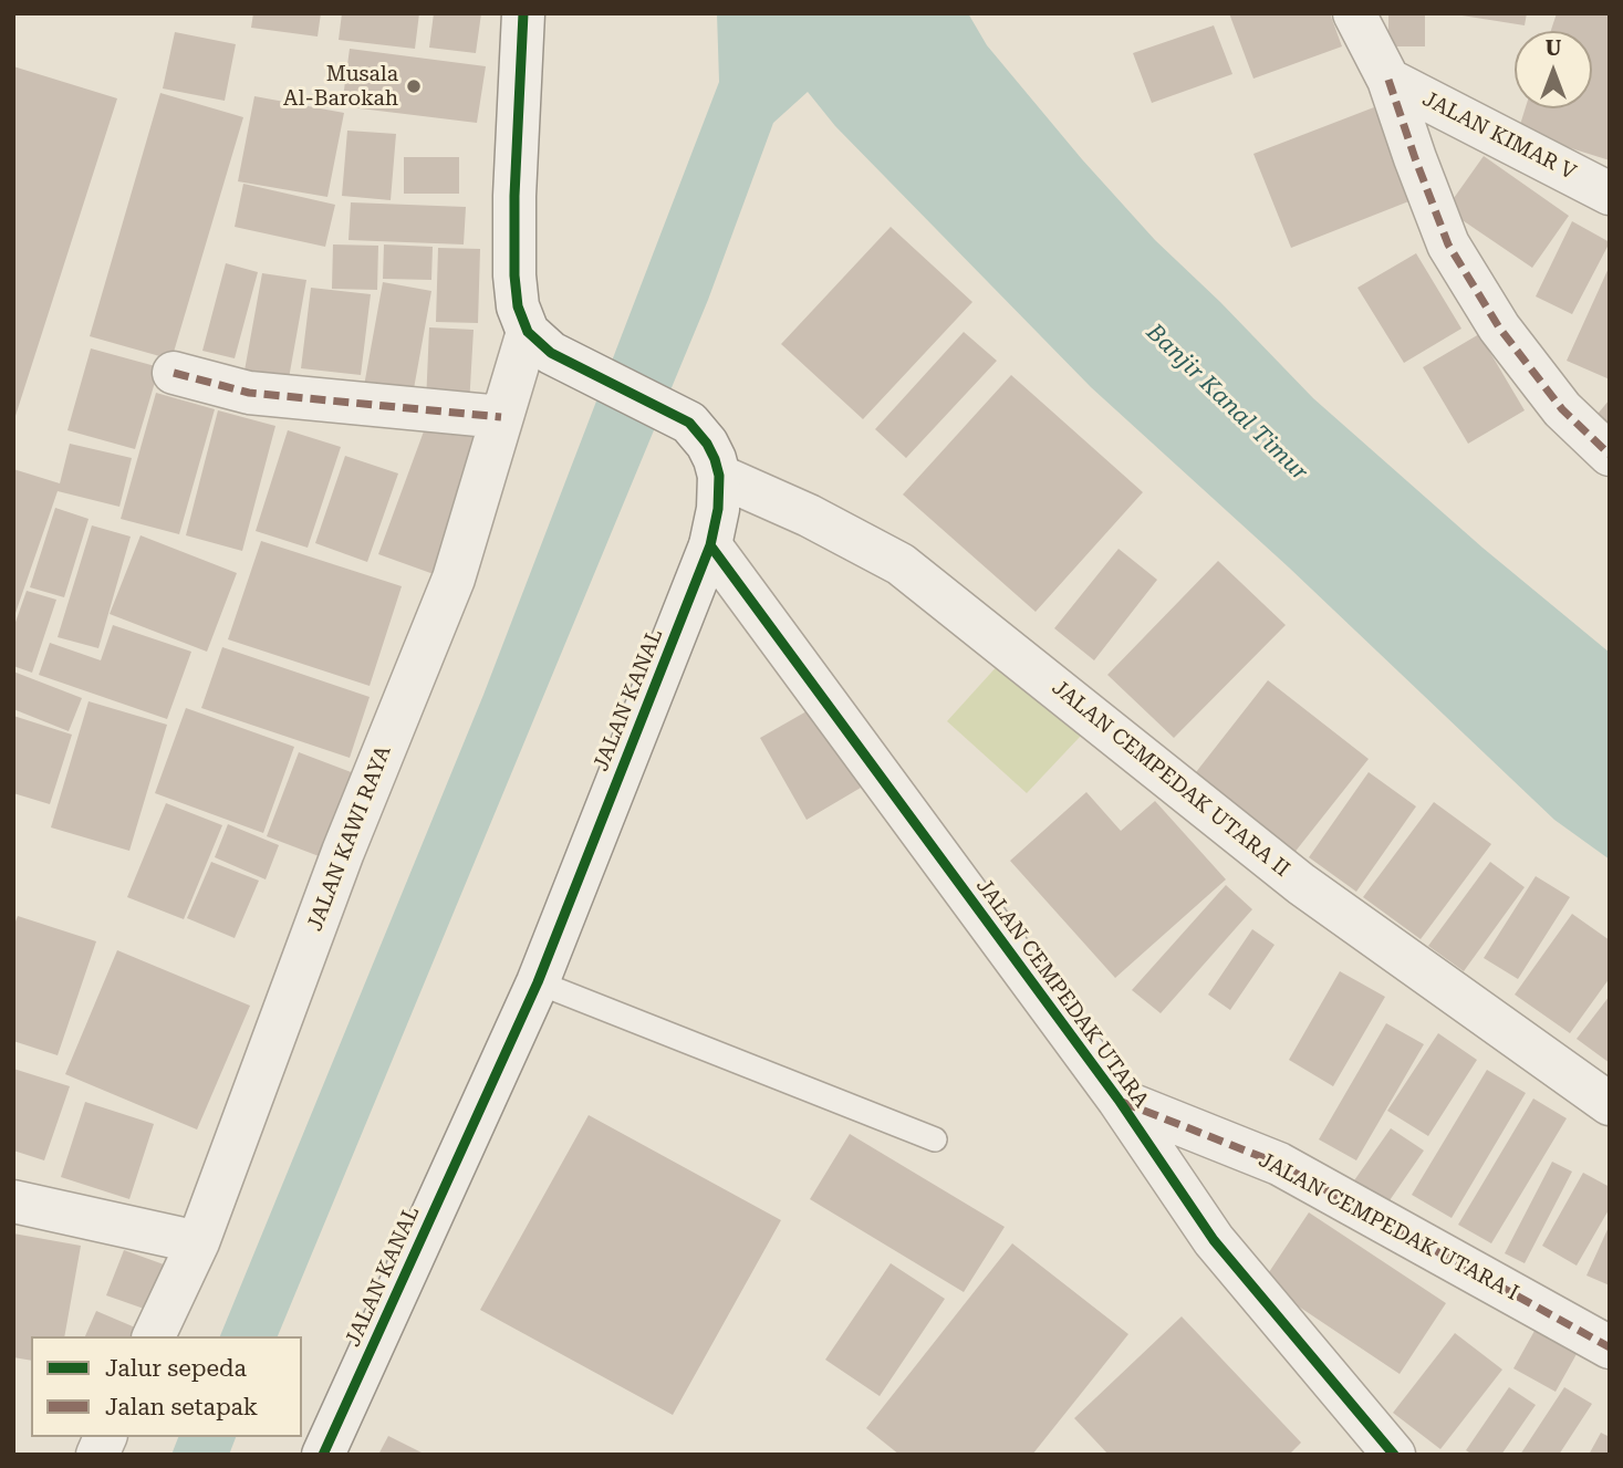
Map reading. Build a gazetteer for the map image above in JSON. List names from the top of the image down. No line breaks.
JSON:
{"streets":{"street":["JALAN KIMAR V","JALAN KANAL","JALAN CEMPEDAK UTARA II","JALAN KAWI RAYA","JALAN CEMPEDAK UTARA","JALAN CEMPEDAK UTARA I"]},"crossings":[["JALAN KANAL","JALAN CEMPEDAK UTARA II"],["JALAN KANAL","JALAN KAWI RAYA"],["JALAN KANAL","JALAN CEMPEDAK UTARA"],["JALAN CEMPEDAK UTARA","JALAN CEMPEDAK UTARA I"]],"water":["Banjir Kanal Timur"],"places":["Musala Al-Barokah"],"legend":["Jalur sepeda","Jalan setapak"],"north":"top"}
